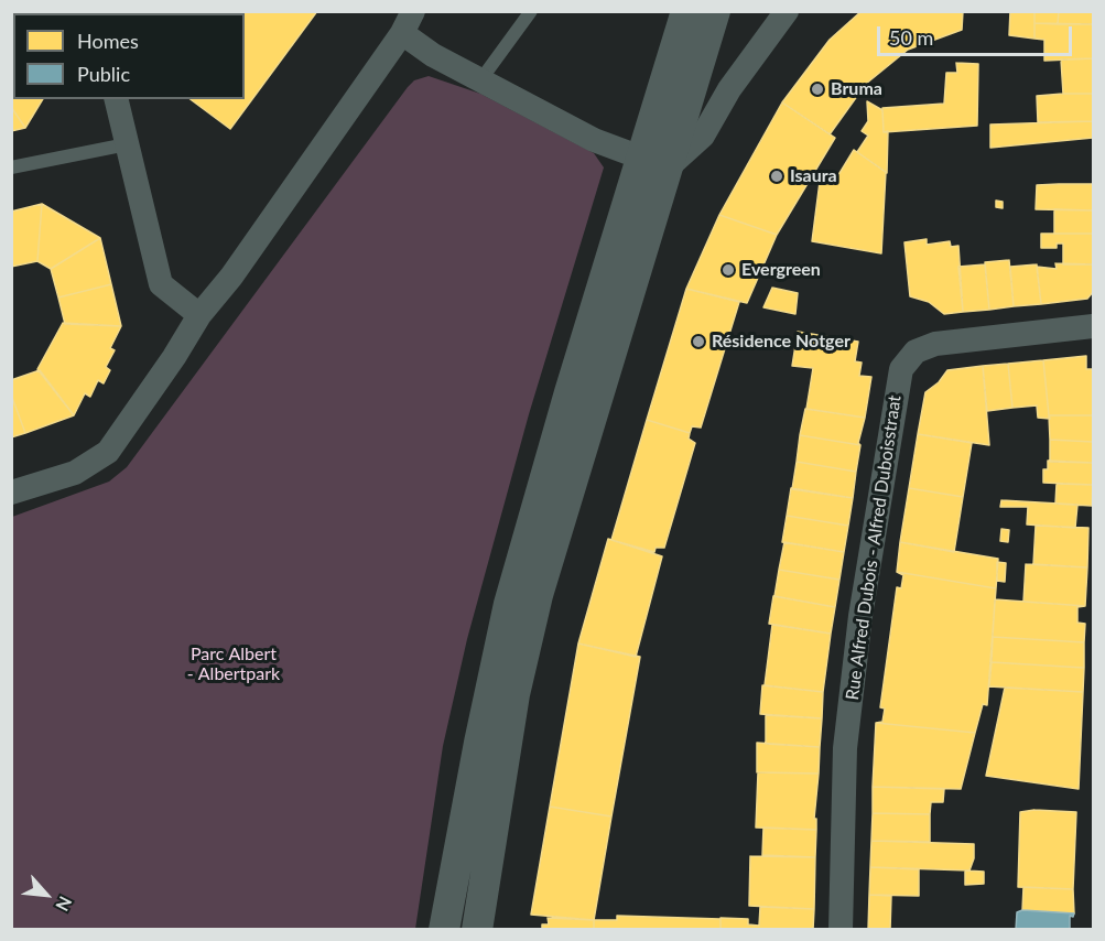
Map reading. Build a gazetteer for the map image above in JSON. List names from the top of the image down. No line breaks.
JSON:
{"streets":{"street":["Rue Alfred Dubois - Alfred Duboisstraat"]},"parks":["Parc Albert - Albertpark"],"places":["Bruma","Isaura","Evergreen","Résidence Notger"],"legend":["Homes","Public"],"scale_bar":"50 m","north":"bottom right"}
